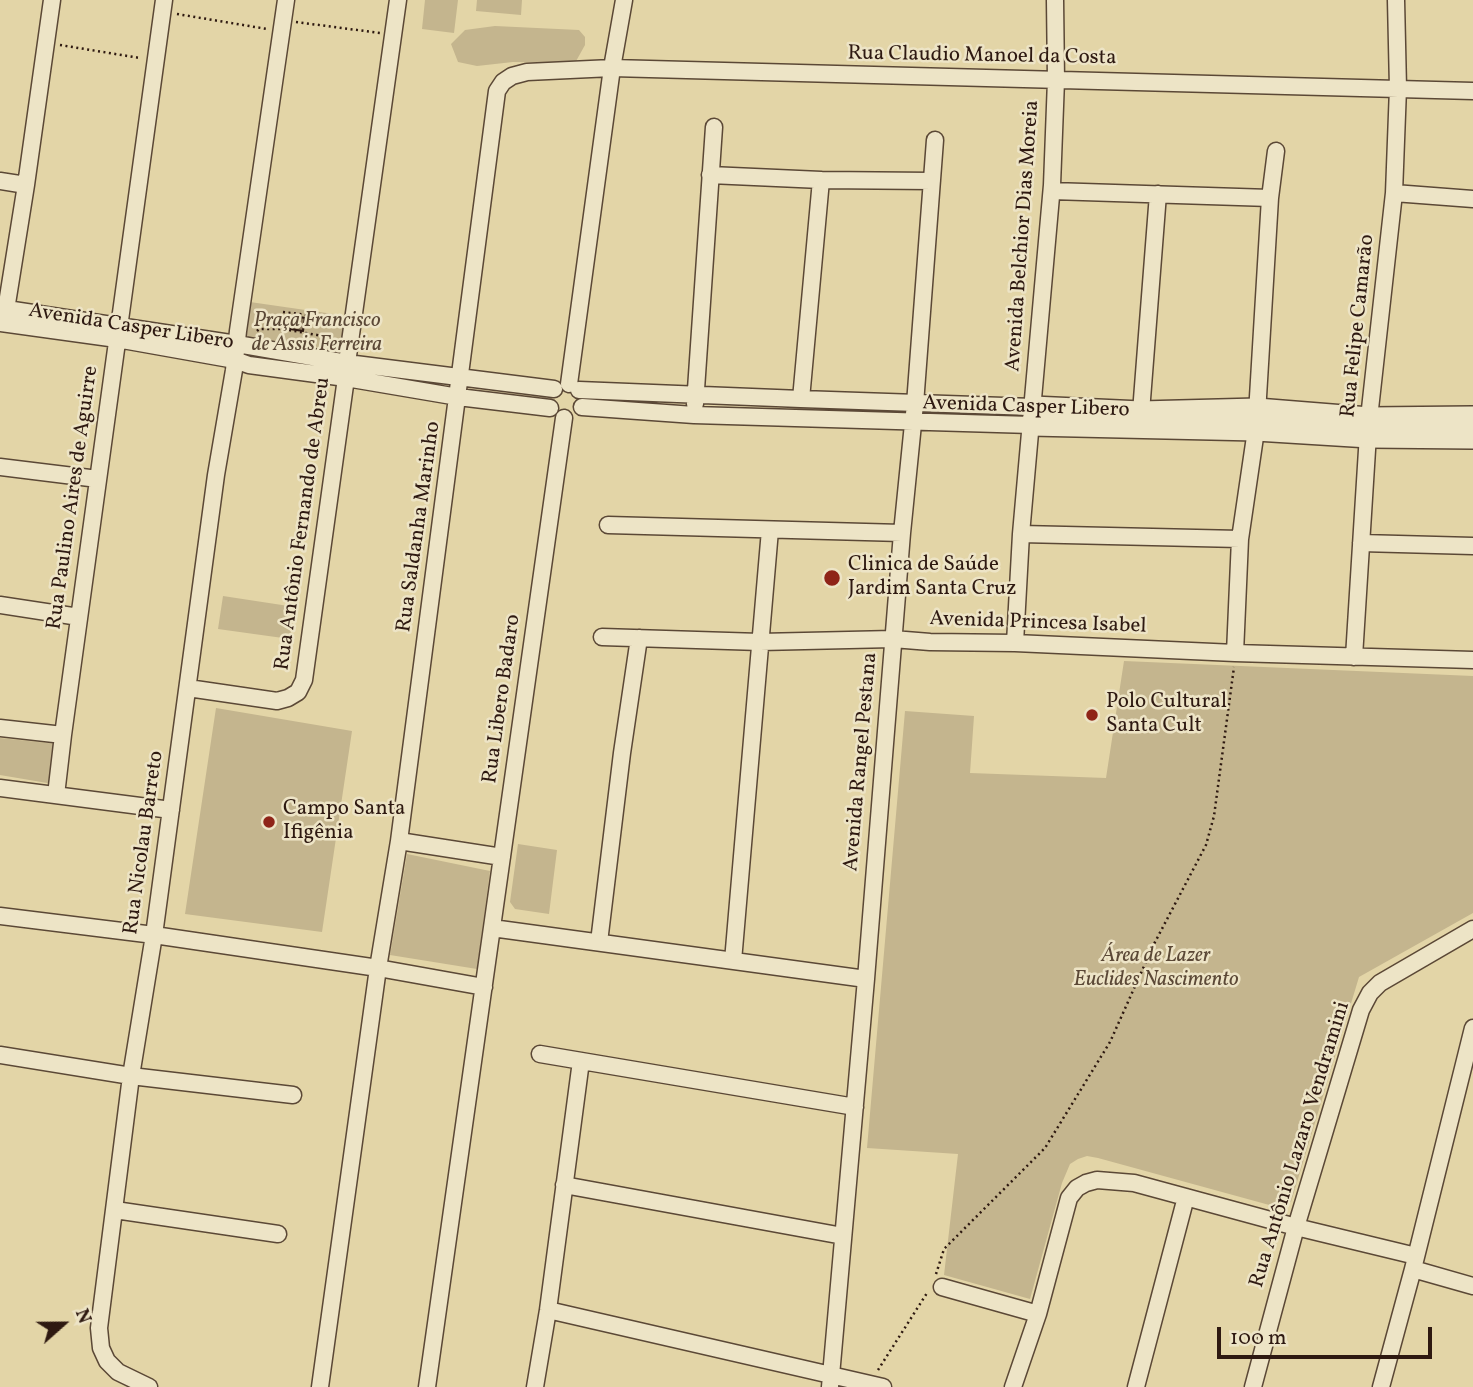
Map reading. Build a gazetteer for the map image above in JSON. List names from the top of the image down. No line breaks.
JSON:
{"streets":{"street":["Rua Claudio Manoel da Costa","Avenida Belchior Dias Moreia","Rua Felipe Camarão","Avenida Casper Libero","Rua Paulino Aires de Aguirre","Rua Antônio Fernando de Abreu","Rua Saldanha Marinho","Avenida Princesa Isabel","Rua Libero Badaro","Avenida Rangel Pestana","Rua Nicolau Barreto","Rua Antônio Lazaro Vendramini"]},"crossings":[["Rua Claudio Manoel da Costa","Avenida Belchior Dias Moreia"],["Rua Claudio Manoel da Costa","Rua Felipe Camarão"],["Rua Claudio Manoel da Costa","Rua Saldanha Marinho"],["Avenida Belchior Dias Moreia","Avenida Casper Libero"],["Avenida Belchior Dias Moreia","Avenida Princesa Isabel"],["Rua Felipe Camarão","Avenida Casper Libero"],["Rua Felipe Camarão","Avenida Princesa Isabel"],["Avenida Casper Libero","Rua Paulino Aires de Aguirre"],["Avenida Casper Libero","Rua Antônio Fernando de Abreu"],["Avenida Casper Libero","Rua Saldanha Marinho"],["Avenida Casper Libero","Rua Libero Badaro"],["Avenida Casper Libero","Avenida Rangel Pestana"],["Avenida Casper Libero","Rua Nicolau Barreto"],["Rua Antônio Fernando de Abreu","Rua Nicolau Barreto"],["Avenida Princesa Isabel","Avenida Rangel Pestana"]],"parks":["Praça Francisco de Assis Ferreira","Área de Lazer Euclides Nascimento"],"places":["Clinica de Saúde Jardim Santa Cruz","Polo Cultural Santa Cult","Campo Santa Ifigênia"],"scale_bar":"100 m","north":"right"}
